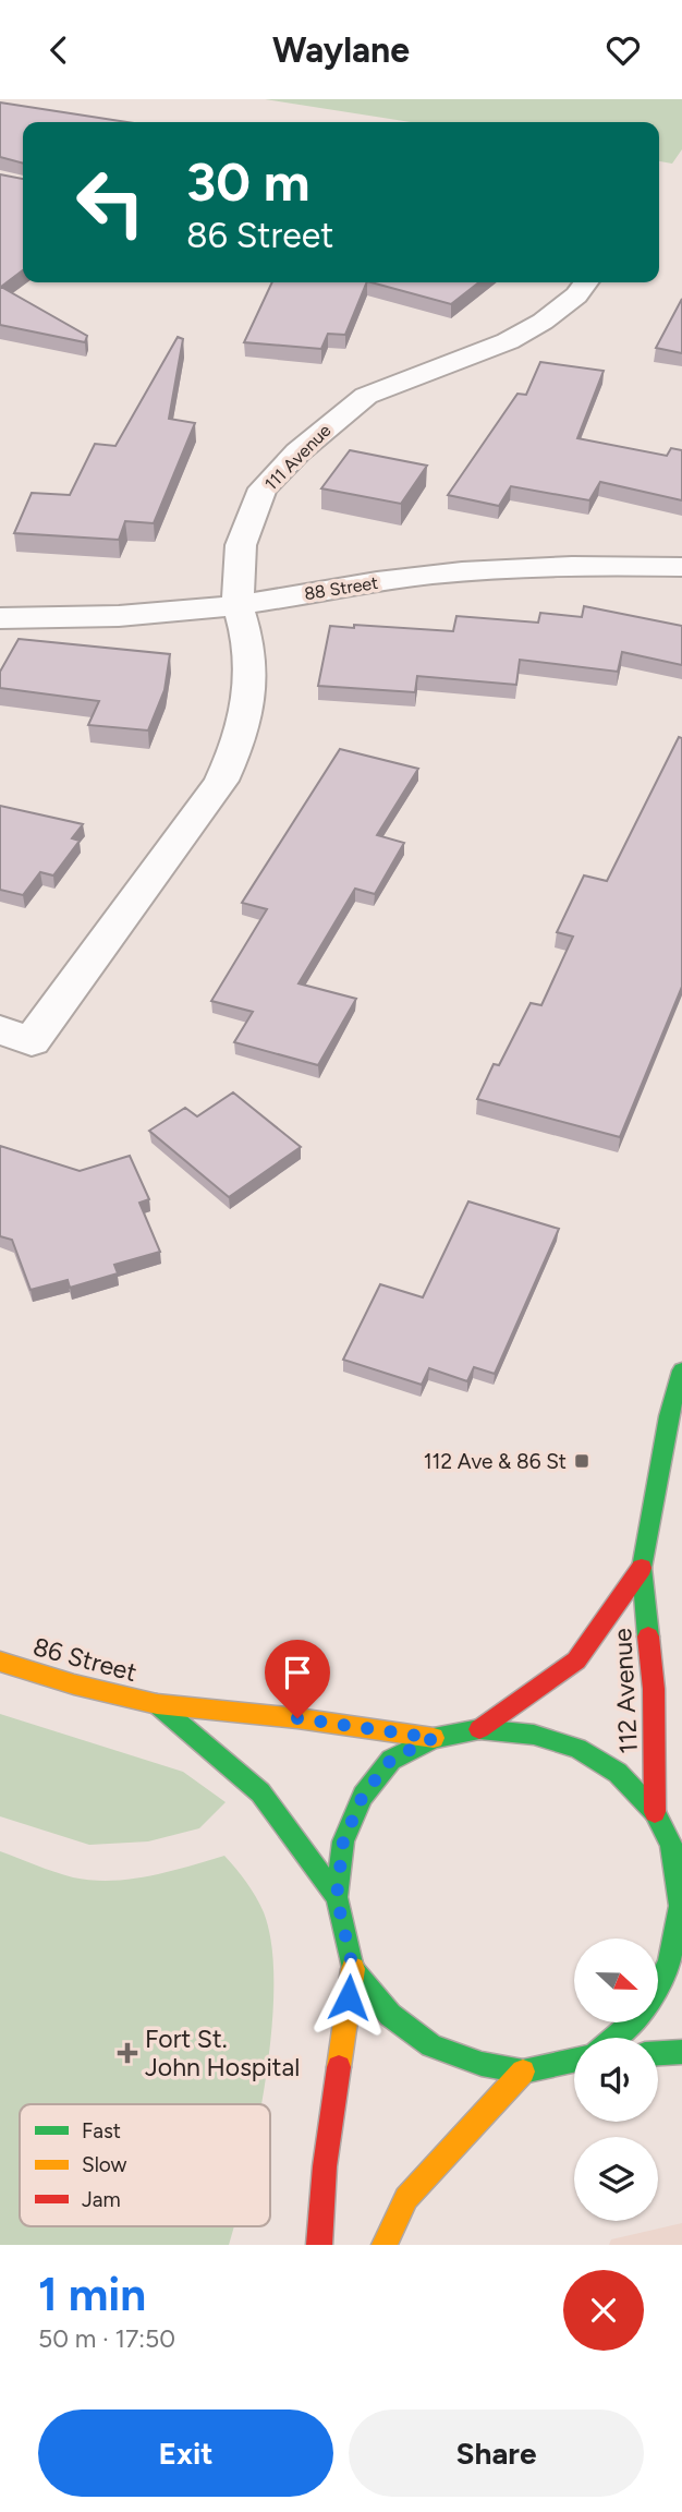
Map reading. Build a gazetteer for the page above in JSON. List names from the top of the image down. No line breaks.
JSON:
{"streets":{"street":["111 Avenue","88 Street","86 Street","112 Avenue"]},"crossings":[["111 Avenue","88 Street"]],"places":{"transit":["112 Ave & 86 St"],"health":["Fort St. John Hospital"]},"legend":["Fast","Slow","Jam"],"north":"right","page":{"header":"Waylane","turn":["30 m","86 Street"],"heading":["1 min","50 m · 17:50"],"buttons":["Exit","Share"]}}
